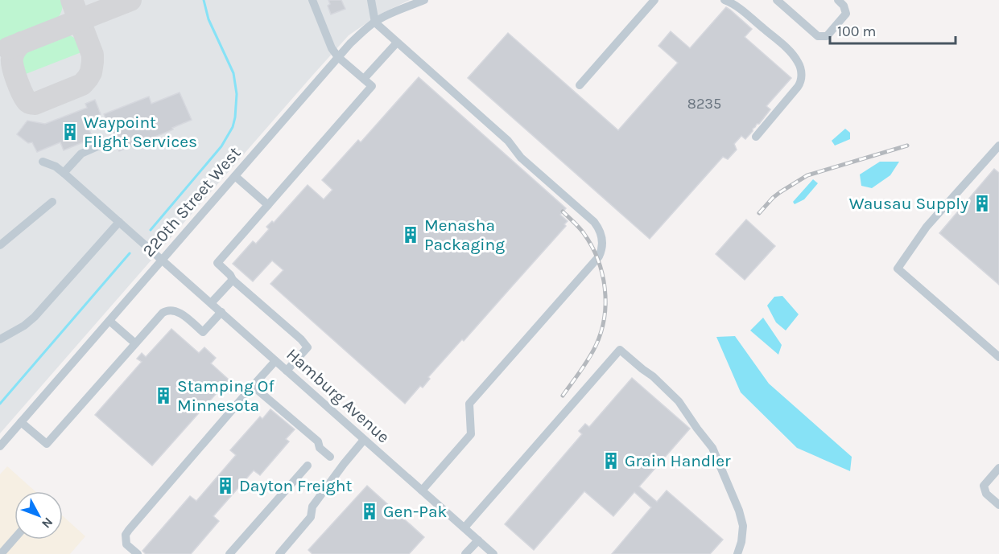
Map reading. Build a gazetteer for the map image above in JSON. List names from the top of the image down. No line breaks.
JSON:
{"streets":{"street":["220th Street West","Hamburg Avenue"]},"crossings":[["220th Street West","Hamburg Avenue"]],"places":{"building":["Waypoint Flight Services","Wausau Supply","Menasha Packaging","Stamping Of Minnesota","Grain Handler","Dayton Freight","Gen-Pak"]},"house_numbers":["8235"],"scale_bar":"100 m","north":"bottom right"}
